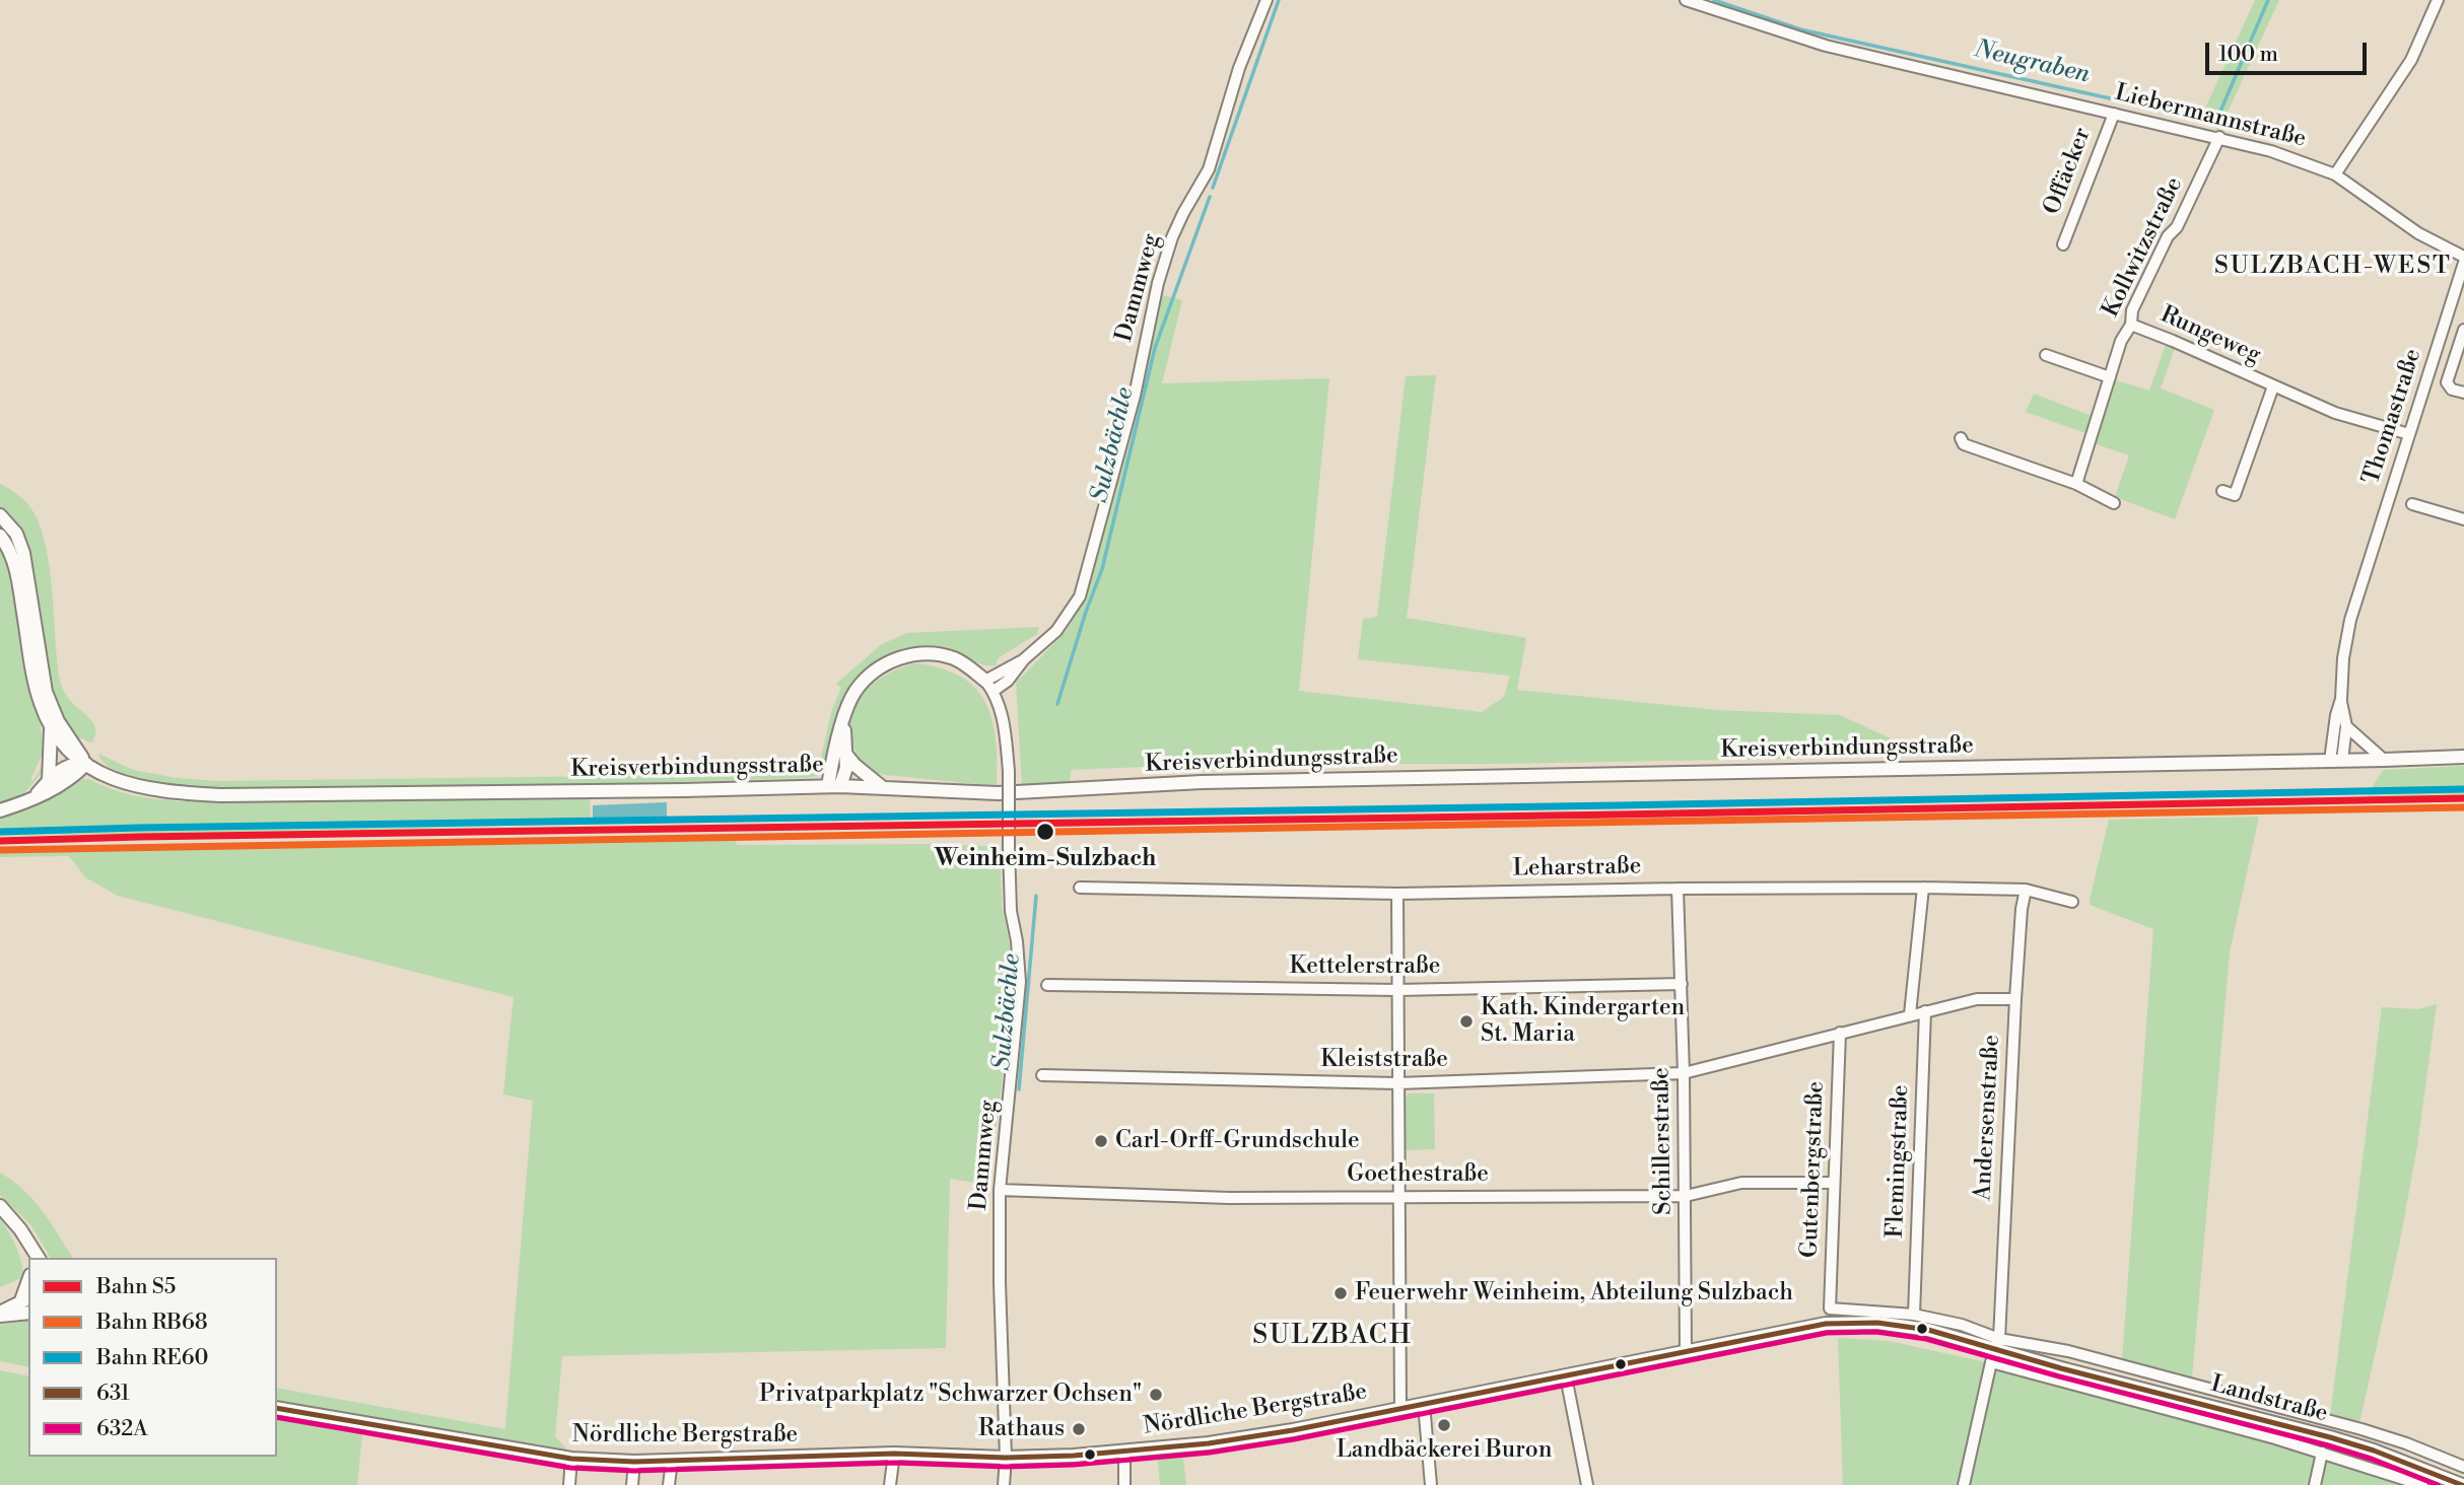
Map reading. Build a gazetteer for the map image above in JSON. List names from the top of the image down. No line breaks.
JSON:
{"streets":{"main road":["Kreisverbindungsstraße","Landstraße","Nördliche Bergstraße"],"street":["Liebermannstraße","Offäcker","Kollwitzstraße","Dammweg","Rungeweg","Thomastraße","Leharstraße","Kettelerstraße","Kleiststraße","Andersenstraße","Schillerstraße","Flemingstraße","Gutenbergstraße","Goethestraße"]},"crossings":[["Liebermannstraße","Offäcker"],["Liebermannstraße","Kollwitzstraße"],["Kollwitzstraße","Rungeweg"],["Dammweg","Goethestraße"],["Dammweg","Nördliche Bergstraße"],["Rungeweg","Thomastraße"],["Leharstraße","Andersenstraße"],["Leharstraße","Schillerstraße"],["Kettelerstraße","Schillerstraße"],["Kleiststraße","Andersenstraße"],["Kleiststraße","Schillerstraße"],["Kleiststraße","Flemingstraße"],["Kleiststraße","Gutenbergstraße"],["Andersenstraße","Nördliche Bergstraße"],["Schillerstraße","Goethestraße"],["Schillerstraße","Nördliche Bergstraße"],["Flemingstraße","Gutenbergstraße"],["Gutenbergstraße","Goethestraße"],["Landstraße","Nördliche Bergstraße"]],"districts":["SULZBACH-WEST","SULZBACH"],"water":["Neugraben","Sulzbächle"],"places":["Weinheim-Sulzbach","Kath. Kindergarten St. Maria","Carl-Orff-Grundschule","Feuerwehr Weinheim, Abteilung Sulzbach","Privatparkplatz \"Schwarzer Ochsen\"","Landbäckerei Buron","Rathaus"],"lines":["rail line RE60","rail line S5","rail line RB68","transit line 631","transit line 632A"],"legend":["Bahn S5","Bahn RB68","Bahn RE60","631","632A"],"scale_bar":"100 m"}
